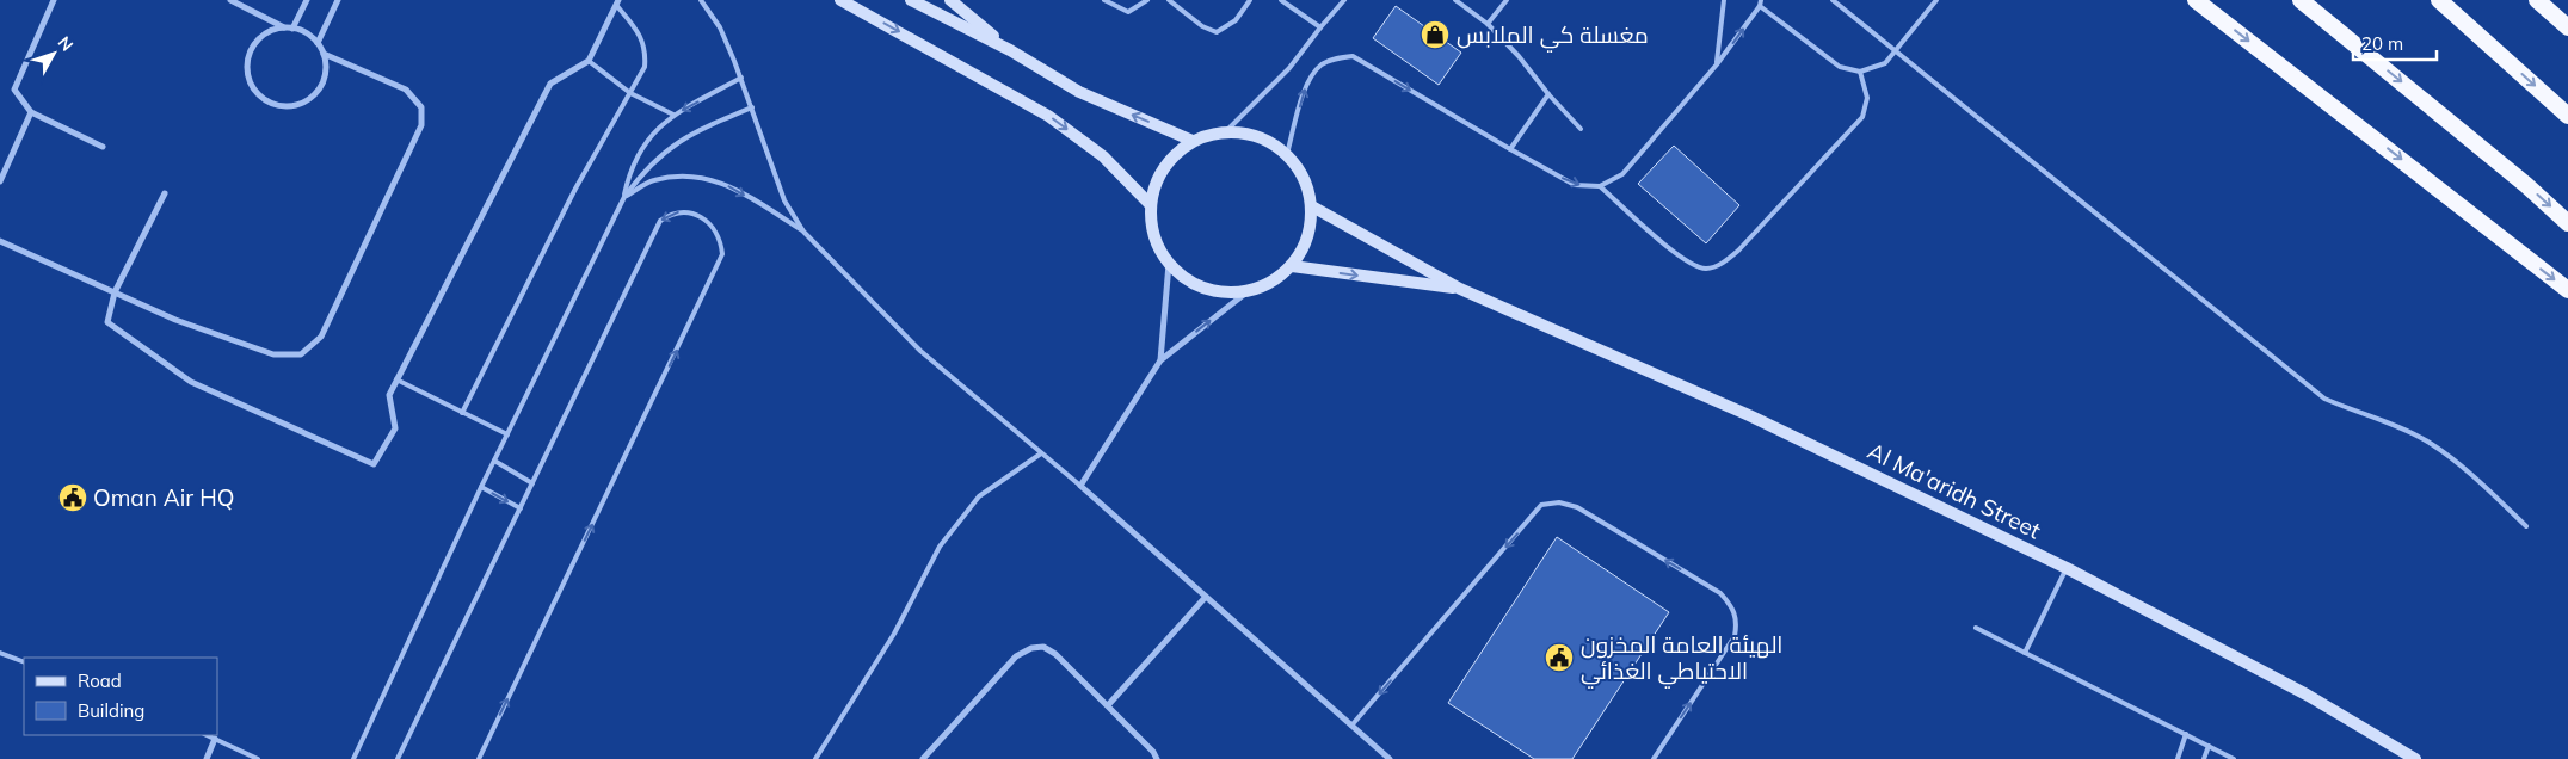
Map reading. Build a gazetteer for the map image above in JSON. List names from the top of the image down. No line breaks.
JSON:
{"streets":{"main road":["Al Ma'aridh Street"]},"places":{"shop":["مغسلة كي الملابس"],"public building":["Oman Air HQ","الهيئة العامة المخزون الاحتياطي الغذائي"]},"legend":["Road","Building"],"scale_bar":"20 m","north":"top right"}
